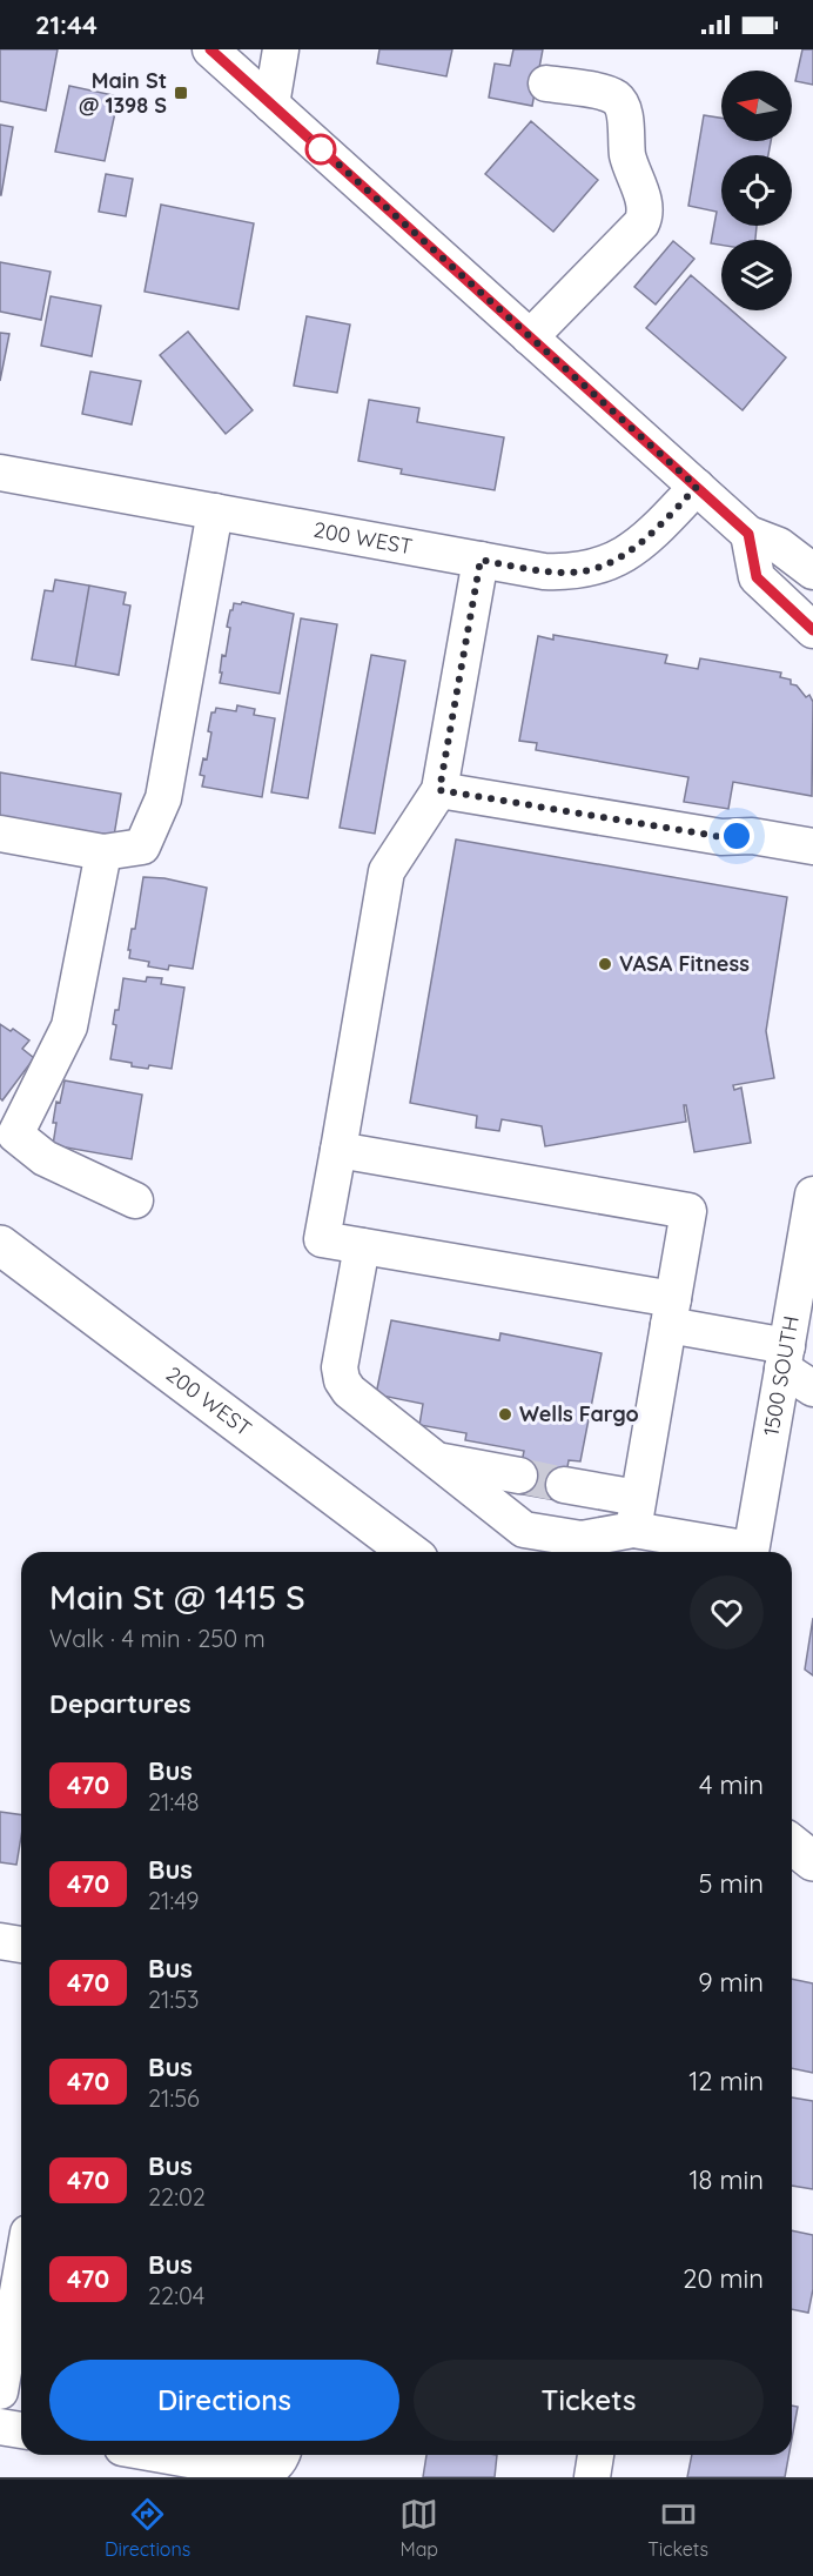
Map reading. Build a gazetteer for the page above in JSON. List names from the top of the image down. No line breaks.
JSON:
{"streets":{"main road":["200 WEST"],"street":["1500 SOUTH"]},"places":{"transit":["Main St @ 1398 S"],"other":["VASA Fitness","Wells Fargo"]},"lines":["bus line 470"],"north":"left","page":{"status":"21:44","heading":[["Main St @ 1415 S","Walk · 4 min · 250 m"],"Departures"],"list":[{"mark":"470","name":"Bus","note":"21:48","value":"4 min"},{"mark":"470","name":"Bus","note":"21:49","value":"5 min"},{"mark":"470","name":"Bus","note":"21:53","value":"9 min"},{"mark":"470","name":"Bus","note":"21:56","value":"12 min"},{"mark":"470","name":"Bus","note":"22:02","value":"18 min"},{"mark":"470","name":"Bus","note":"22:04","value":"20 min"}],"buttons":["Directions","Tickets"],"tabs":["Directions","Map","Tickets"]}}
